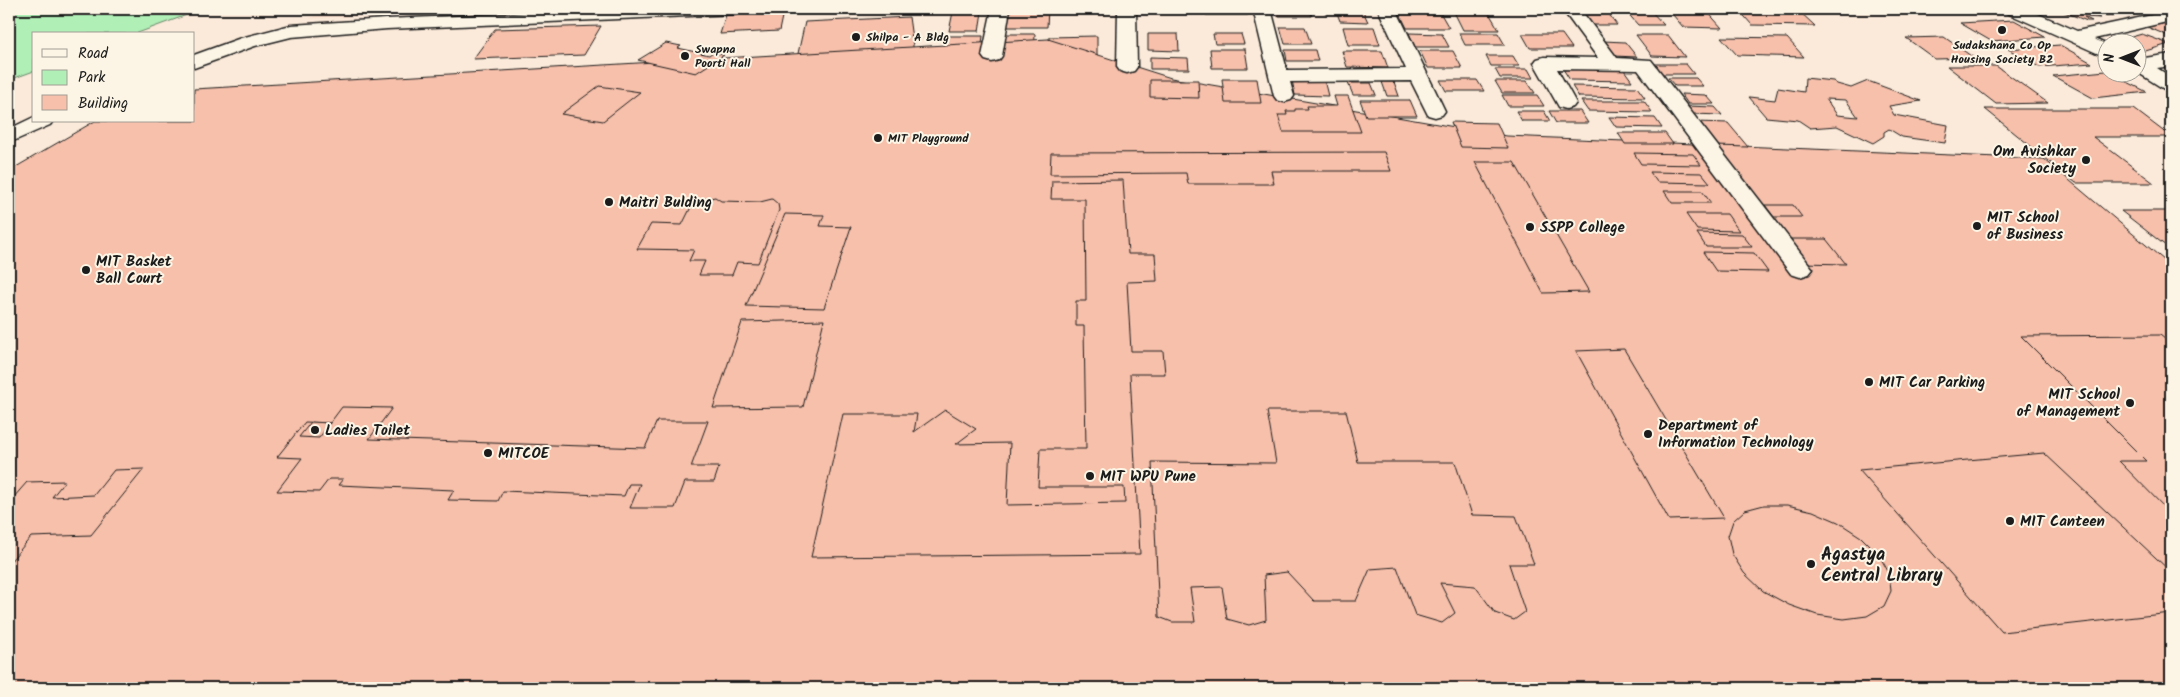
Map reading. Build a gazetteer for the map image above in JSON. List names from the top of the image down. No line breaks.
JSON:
{"places":["Sudakshana Co Op Housing Society B2","Shilpa - A Bldg","Swapna Poorti Hall","MIT Playground","Om Avishkar Society","Maitri Bulding","MIT School of Business","SSPP College","MIT Basket Ball Court","MIT Car Parking","MIT School of Management","Ladies Toilet","Department of Information Technology","MITCOE","MIT WPU Pune","MIT Canteen","Agastya Central Library"],"legend":["Road","Park","Building"],"north":"left"}
